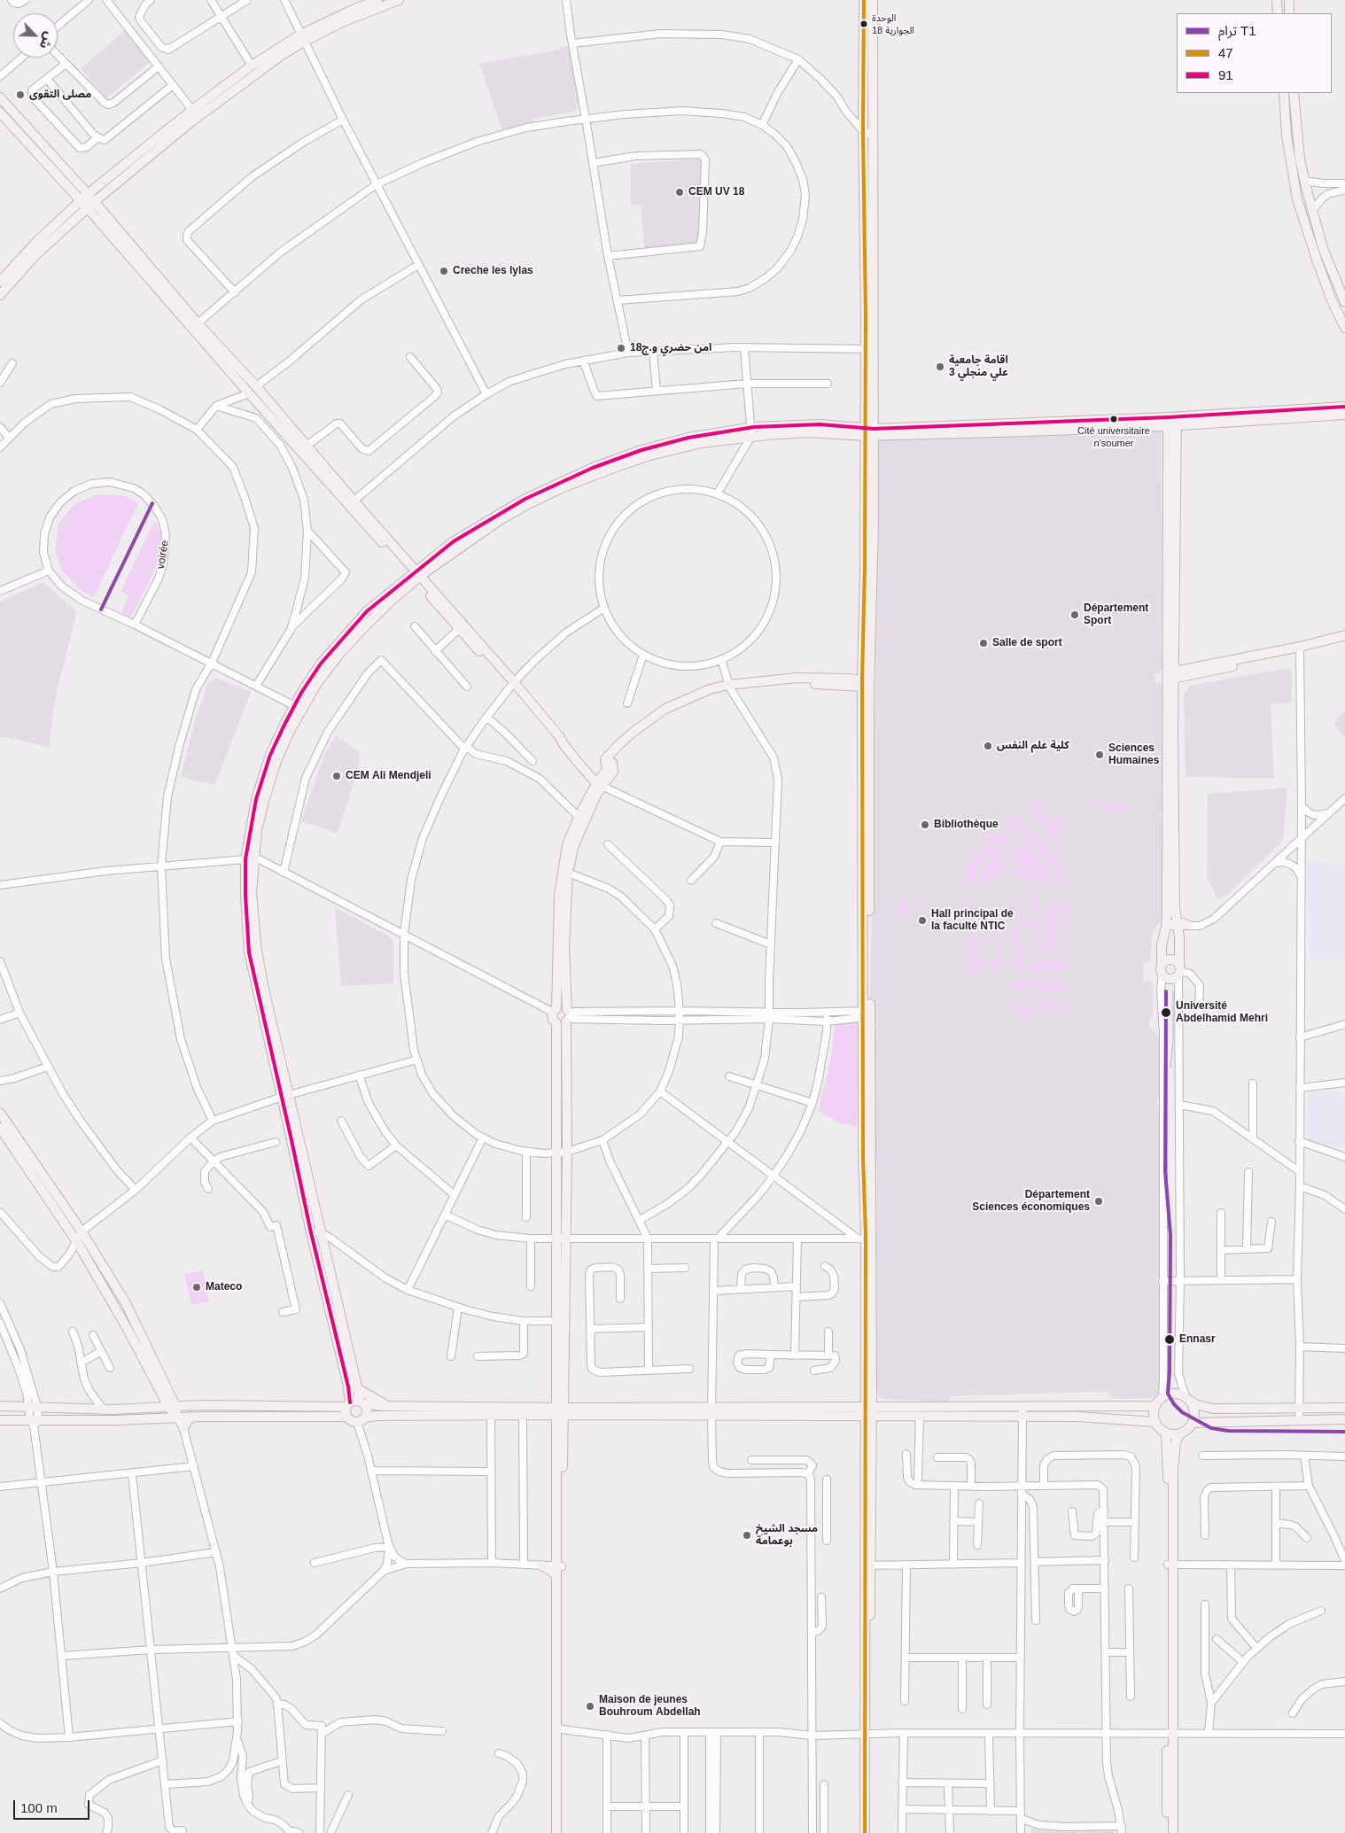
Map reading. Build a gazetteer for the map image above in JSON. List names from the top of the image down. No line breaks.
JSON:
{"streets":{"street":["voirée"]},"places":["الوحدة الجوارية 18","مصلى التقوى","CEM UV 18","Creche les lylas","امن حضري و.ج18","اقامة جامعية علي منجلي 3","Cité universitaire n'soumer","Département Sport","Salle de sport","كلية علم النفس","Sciences Humaines","CEM Ali Mendjeli","Bibliothèque","Hall principal de la faculté NTIC","Université Abdelhamid Mehri","Département Sciences économiques","Mateco","Ennasr","مسجد الشيخ بوعمامة","Maison de jeunes Bouhroum Abdellah"],"lines":["transit line 47","transit line 91","tram line T1"],"legend":["ترام T1","47","91"],"scale_bar":"100 m","north":"bottom right"}
